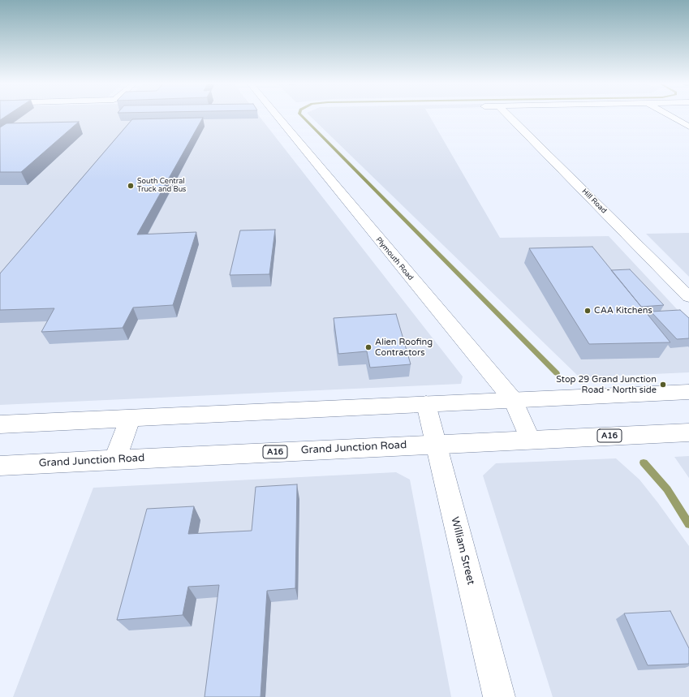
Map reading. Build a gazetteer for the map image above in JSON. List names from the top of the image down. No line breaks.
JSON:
{"streets":{"main road":["Hill Road","Plymouth Road","A16","Grand Junction Road","William Street"]},"crossings":[["Plymouth Road","Grand Junction Road"],["Grand Junction Road","William Street"]],"places":["South Central Truck and Bus","CAA Kitchens","Alien Roofing Contractors","Stop 29 Grand Junction Road - North side"]}
